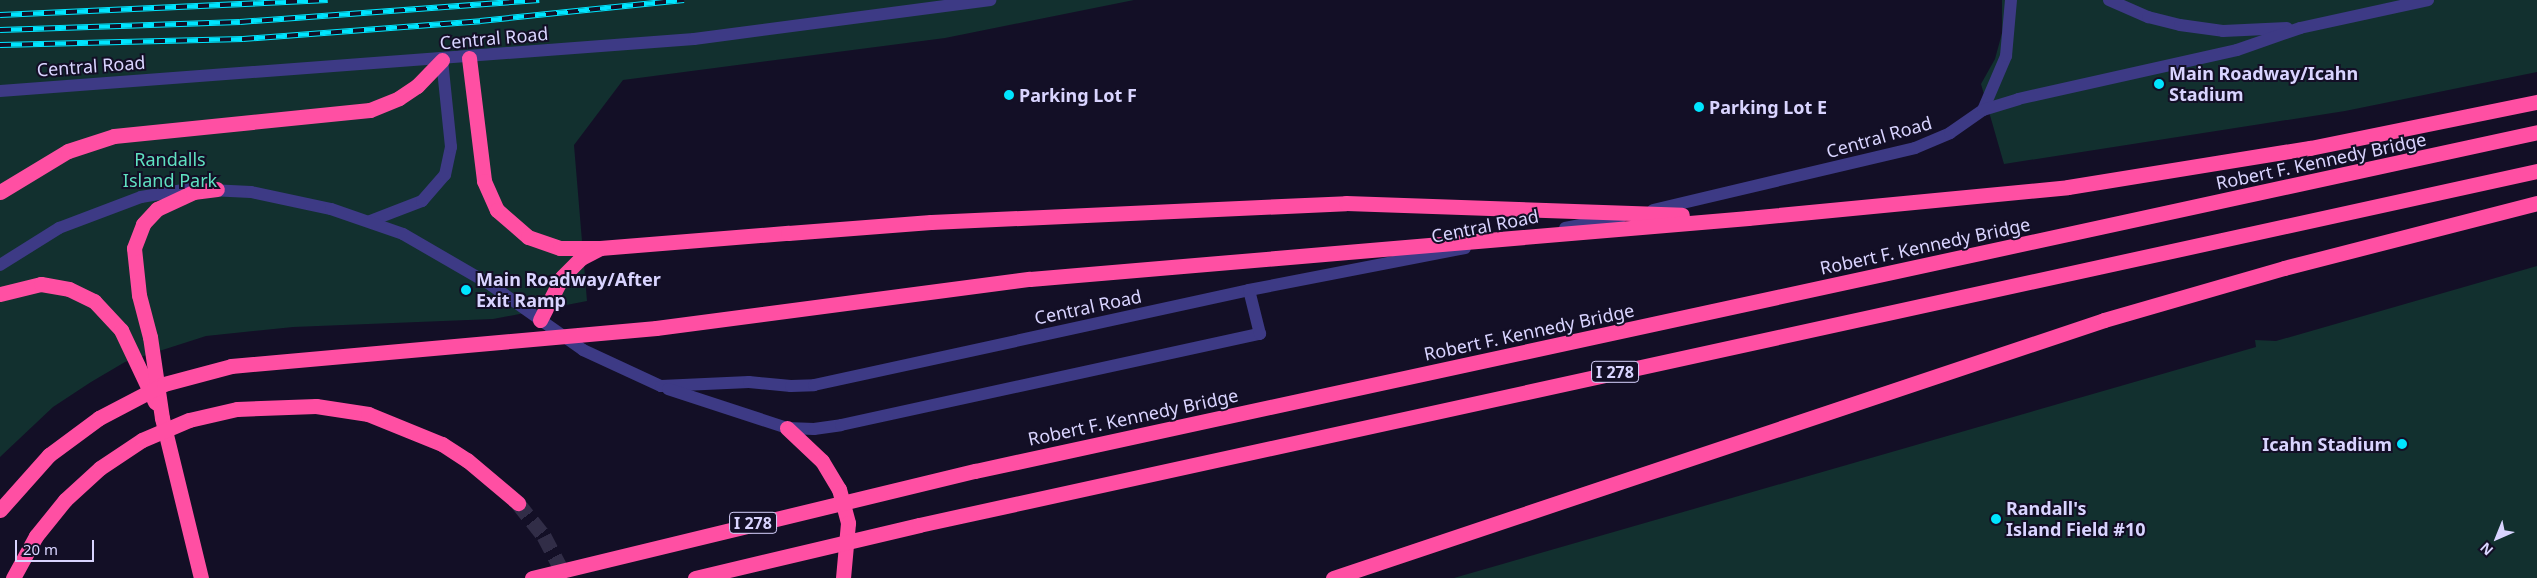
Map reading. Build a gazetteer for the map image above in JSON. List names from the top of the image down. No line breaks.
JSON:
{"streets":{"highway":["Robert F. Kennedy Bridge","I 278"],"street":["Central Road"]},"parks":["Randalls Island Park"],"places":["Main Roadway/Icahn Stadium","Parking Lot F","Parking Lot E","Main Roadway/After Exit Ramp","Icahn Stadium","Randall's Island Field #10"],"scale_bar":"20 m","north":"bottom left"}
